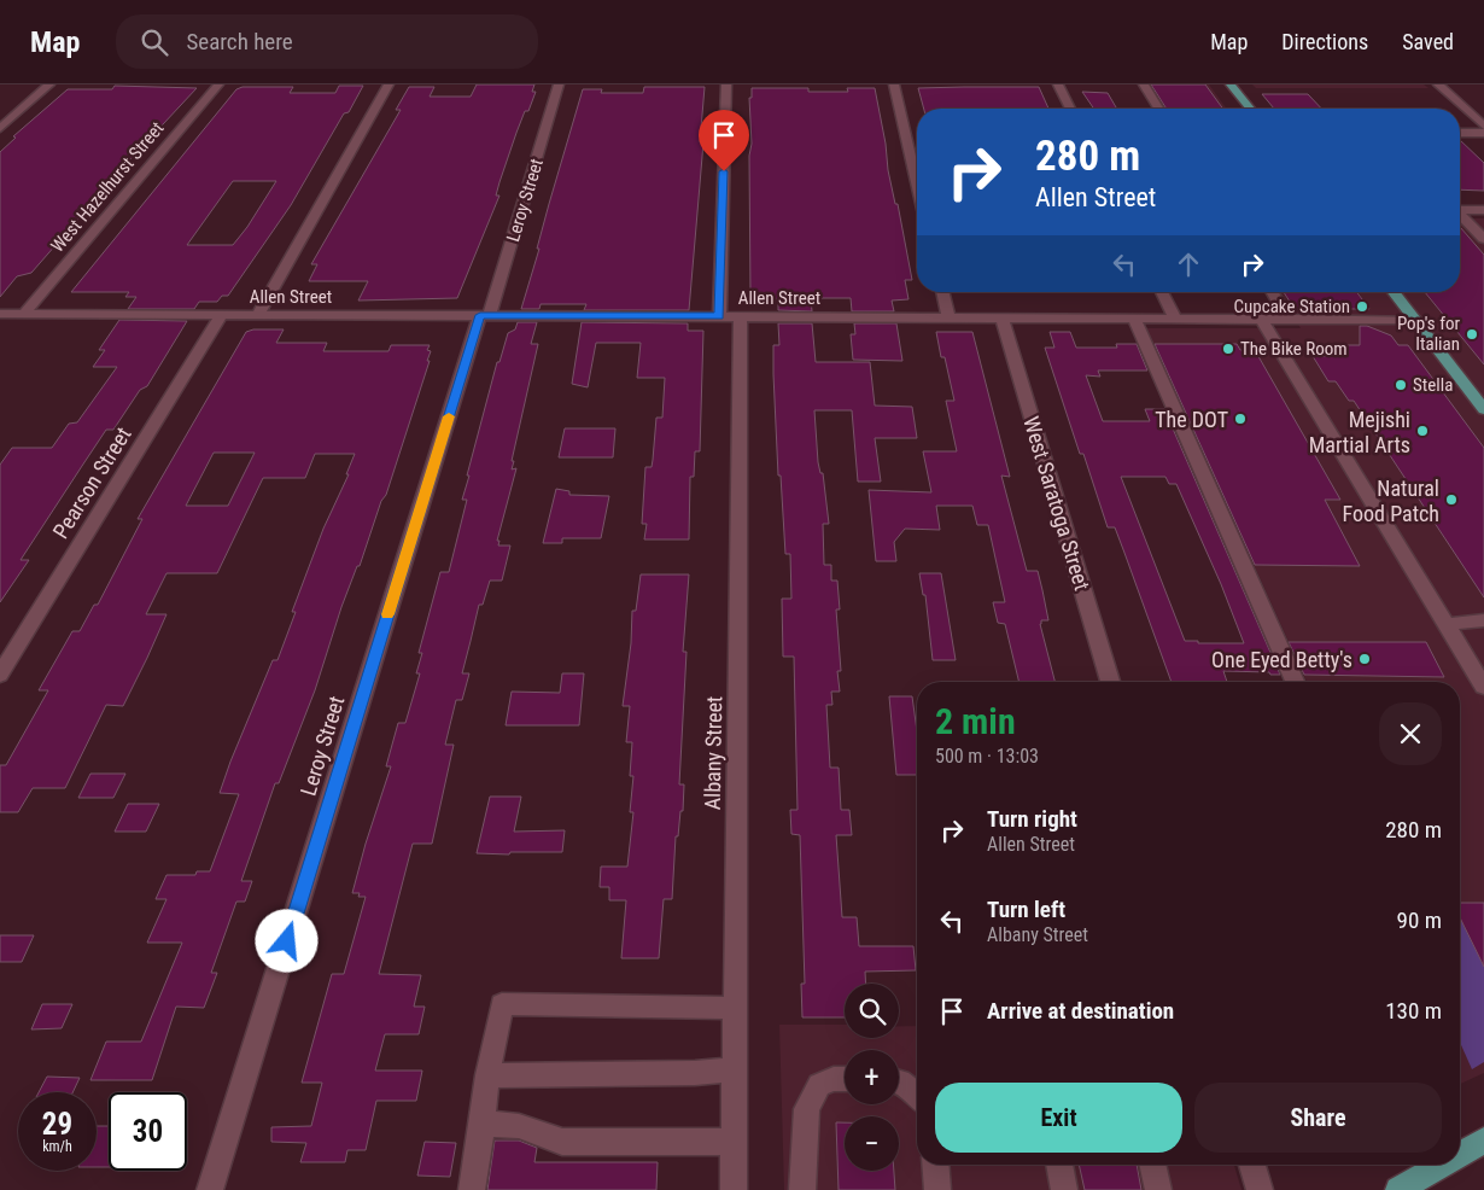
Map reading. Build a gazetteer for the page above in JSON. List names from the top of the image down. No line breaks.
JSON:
{"streets":{"street":["West Hazelhurst Street","Leroy Street","Allen Street","Pearson Street","West Saratoga Street","Albany Street"]},"crossings":[["West Hazelhurst Street","Allen Street"],["Leroy Street","Allen Street"],["Allen Street","Pearson Street"],["Allen Street","West Saratoga Street"],["Allen Street","Albany Street"]],"places":["Cupcake Station","Pop's for Italian","The Bike Room","Stella","The DOT","Mejishi Martial Arts","Natural Food Patch","One Eyed Betty's"],"page":{"header":"Map","search":"Search here","nav":["Map","Directions","Saved"],"turn":["280 m","Allen Street"],"heading":["2 min","500 m · 13:03"],"list":[{"name":"Turn right","note":"Allen Street","value":"280 m"},{"name":"Turn left","note":"Albany Street","value":"90 m"},{"name":"Arrive at destination","value":"130 m"}],"map_buttons":["+","−"],"buttons":["Exit","Share"],"speed":"29 km/h","limit":"30"}}
